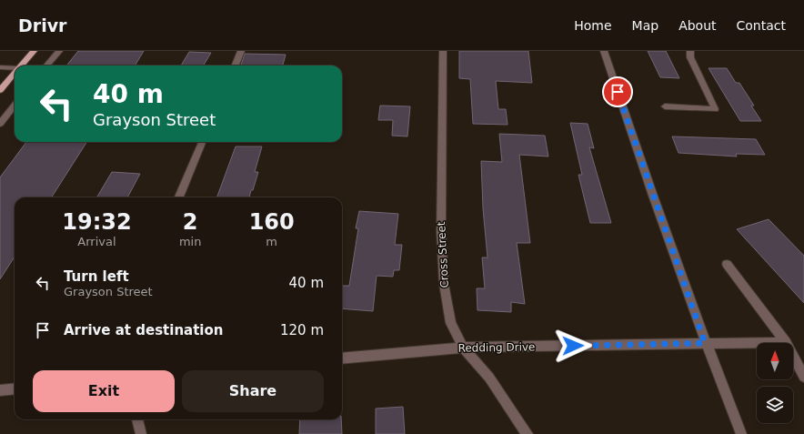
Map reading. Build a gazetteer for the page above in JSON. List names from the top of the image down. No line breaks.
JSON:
{"streets":{"street":["Cross Street","Redding Drive"]},"crossings":[["Cross Street","Redding Drive"]],"north":"top","page":{"header":"Drivr","nav":["Home","Map","About","Contact"],"turn":["40 m","Grayson Street"],"eta":["19:32","Arrival","2","min","160","m"],"list":[{"name":"Turn left","note":"Grayson Street","value":"40 m"},{"name":"Arrive at destination","value":"120 m"}],"buttons":["Exit","Share"]}}
